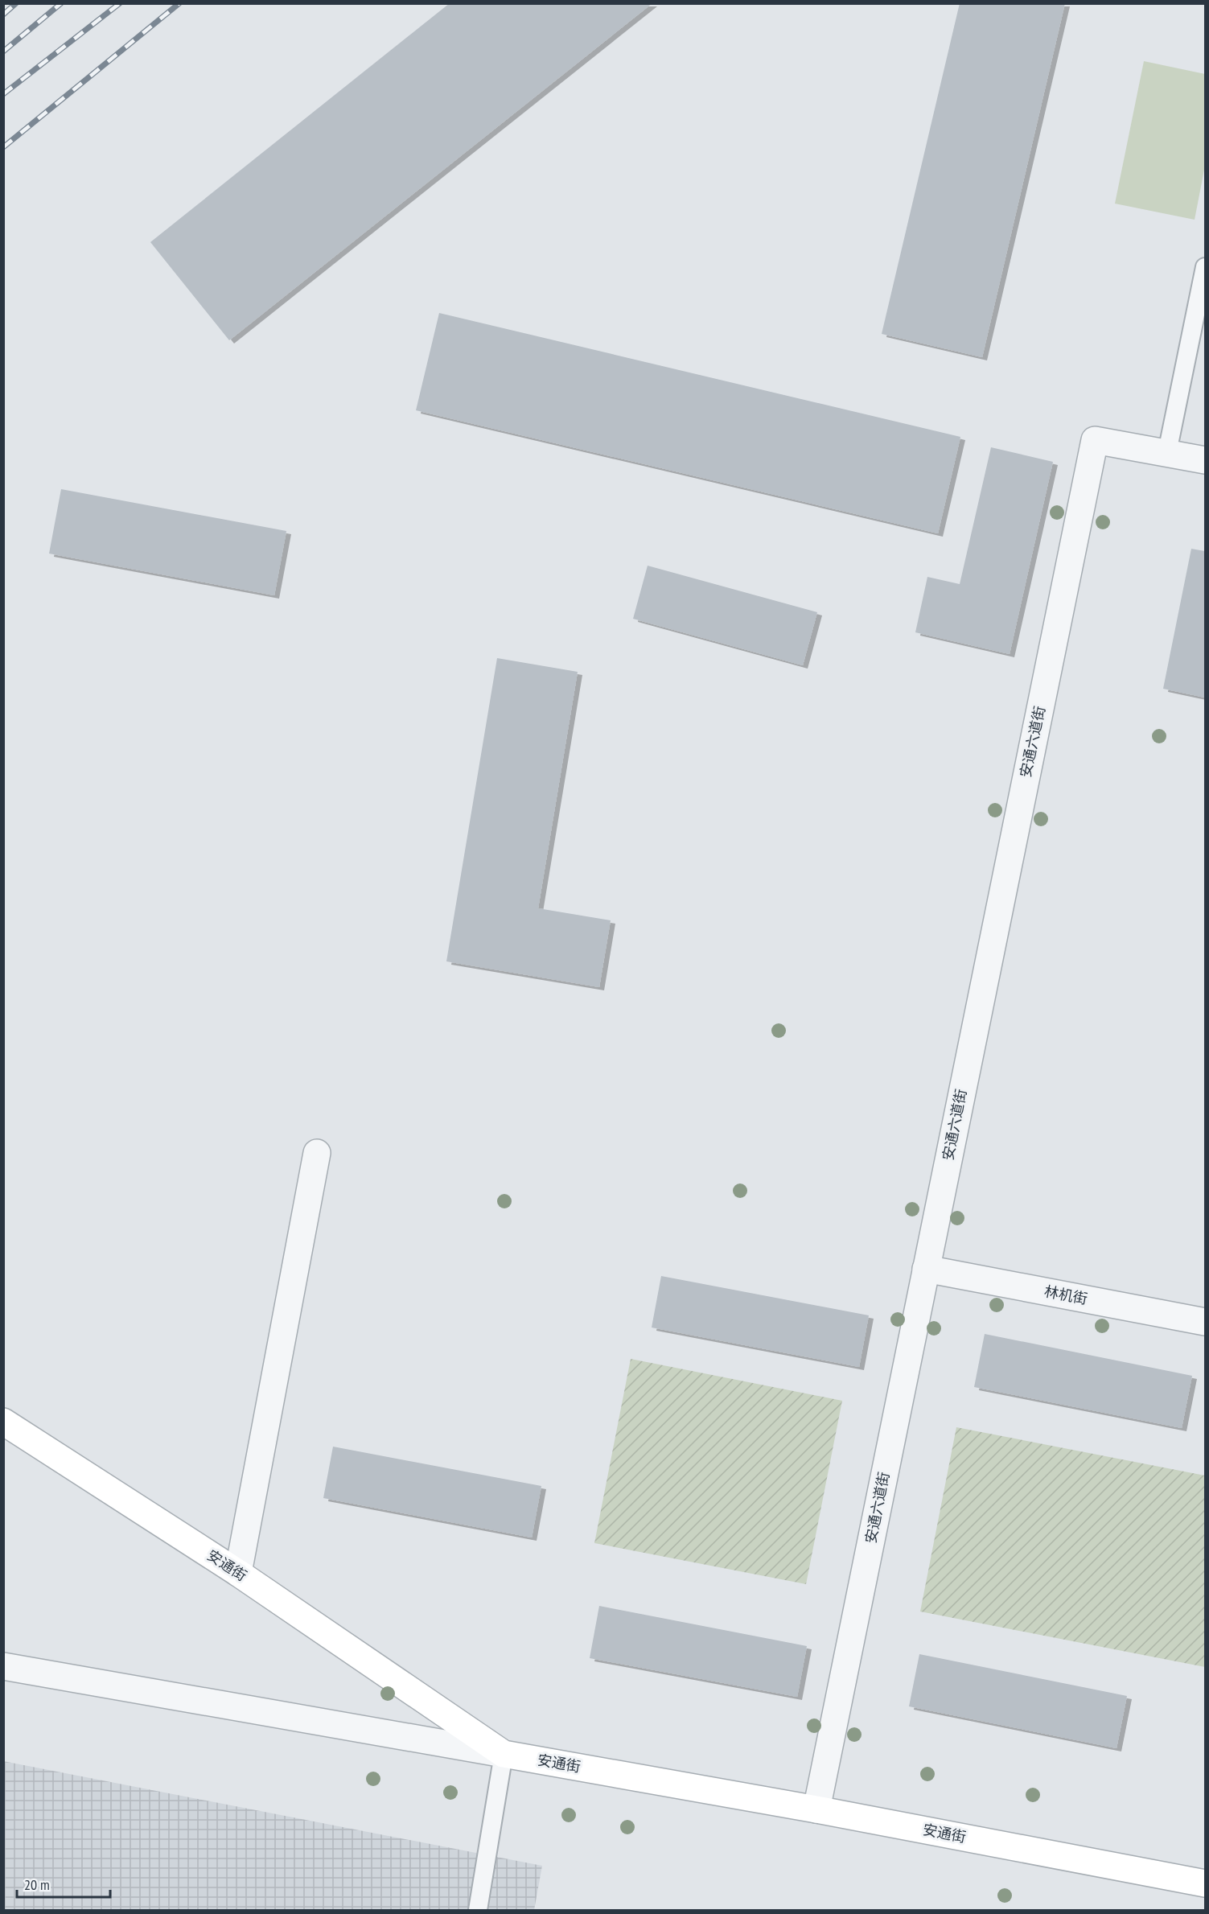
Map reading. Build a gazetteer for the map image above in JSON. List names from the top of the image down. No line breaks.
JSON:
{"streets":{"main road":["安通街"],"street":["安通六道街","林机街"]},"crossings":[["安通六道街","林机街"],["安通六道街","安通街"]],"scale_bar":"20 m"}
